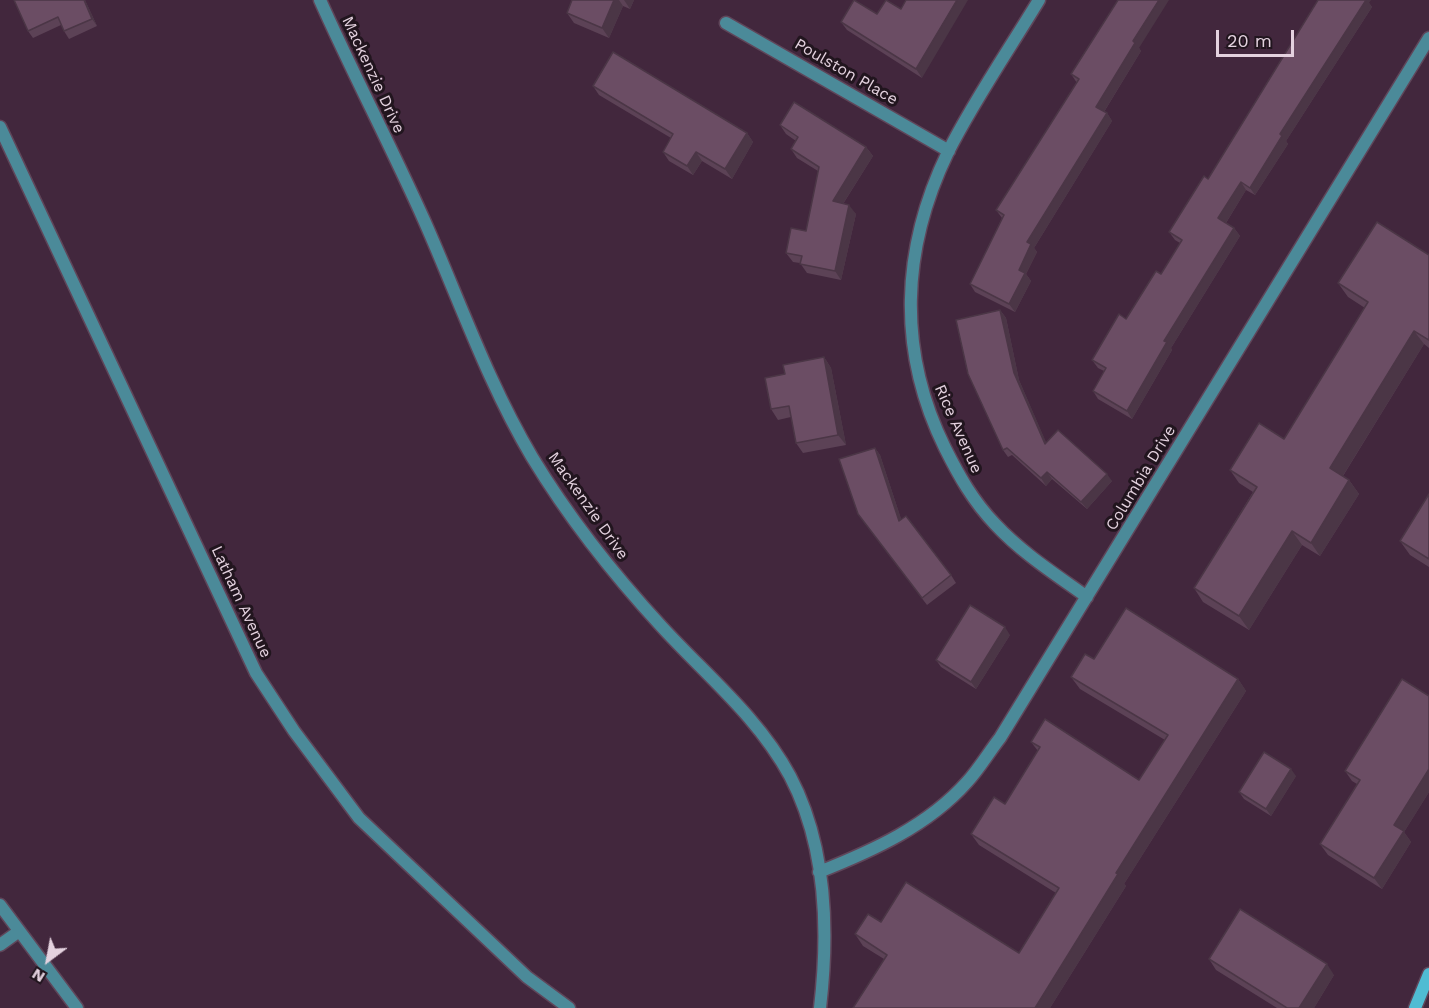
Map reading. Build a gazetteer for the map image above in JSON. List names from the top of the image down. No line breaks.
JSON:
{"streets":{"street":["Poulston Place","Mackenzie Drive","Rice Avenue","Columbia Drive","Latham Avenue"]},"crossings":[["Poulston Place","Rice Avenue"],["Mackenzie Drive","Columbia Drive"],["Rice Avenue","Columbia Drive"]],"scale_bar":"20 m","north":"bottom left"}
